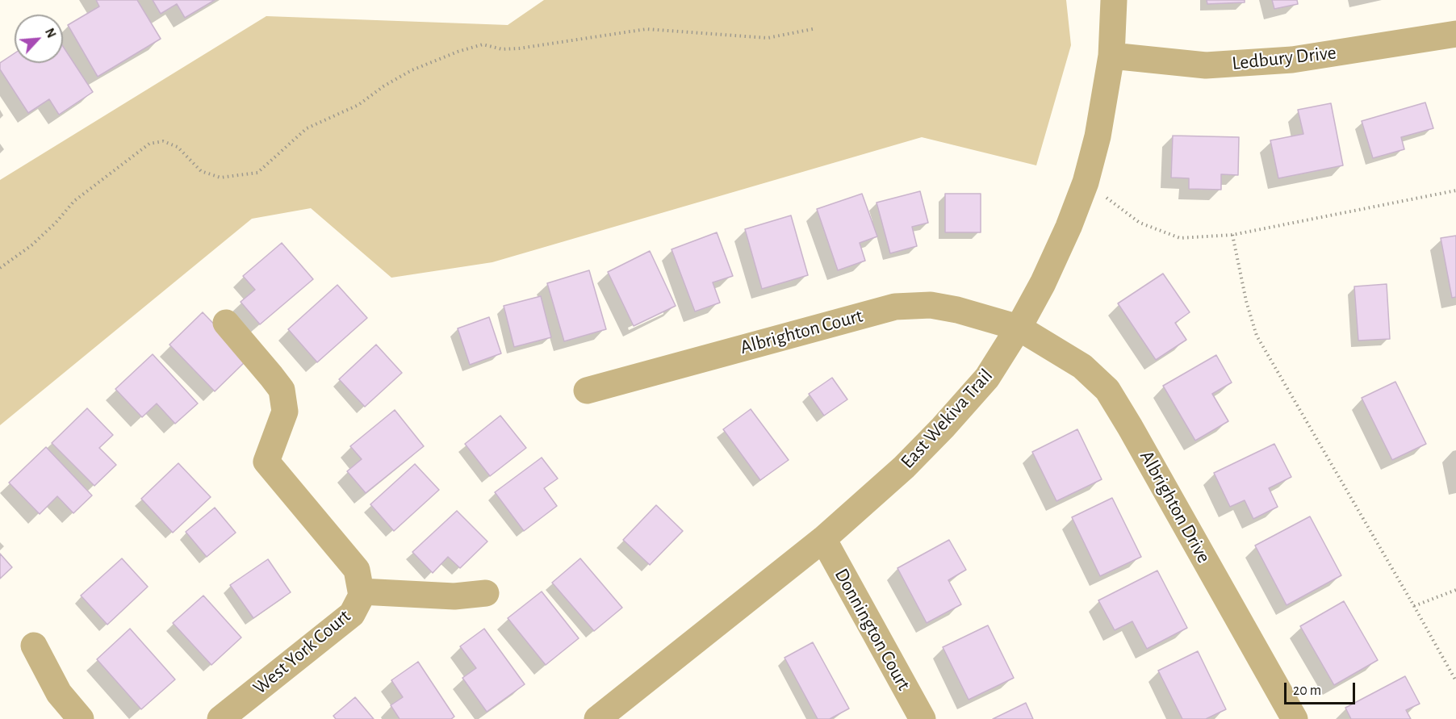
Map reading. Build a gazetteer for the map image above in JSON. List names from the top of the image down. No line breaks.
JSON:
{"streets":{"street":["Ledbury Drive","Albrighton Court","East Wekiva Trail","Albrighton Drive","Donnington Court","West York Court"]},"crossings":[["Ledbury Drive","East Wekiva Trail"],["Albrighton Court","East Wekiva Trail"],["Albrighton Court","Albrighton Drive"],["East Wekiva Trail","Albrighton Drive"],["East Wekiva Trail","Donnington Court"]],"scale_bar":"20 m","north":"top right"}
